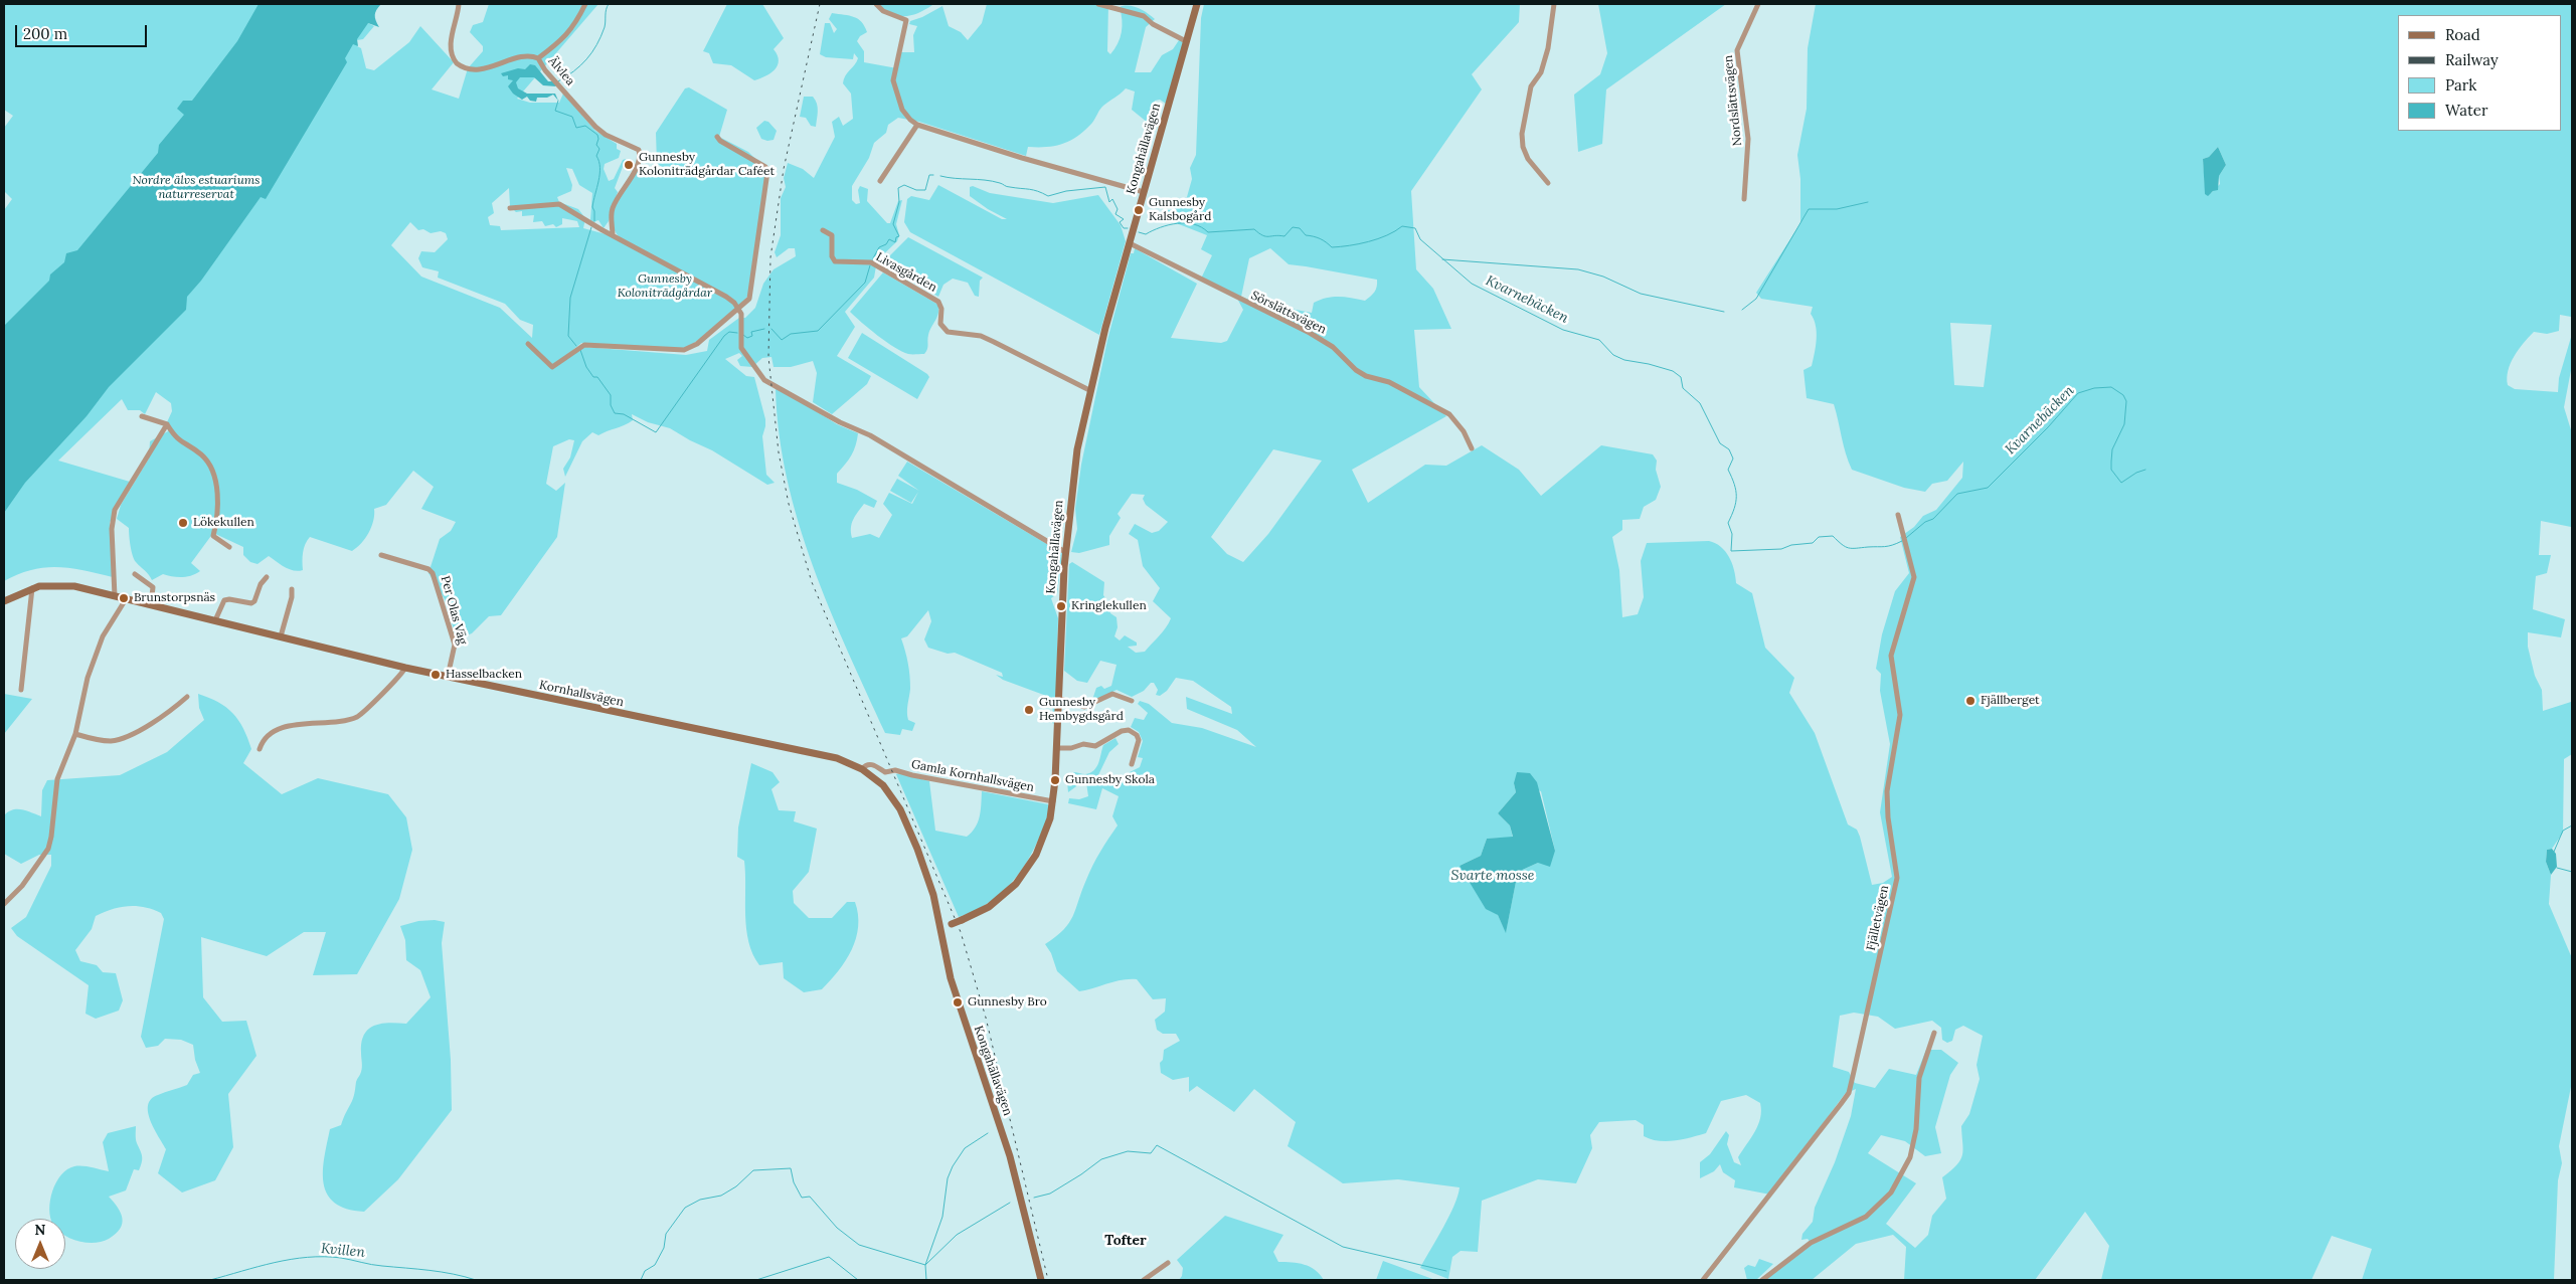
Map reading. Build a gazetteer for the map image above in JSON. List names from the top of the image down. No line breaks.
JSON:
{"streets":{"main road":["Kongahällavägen","Kornhallsvägen"],"street":["Älvlea","Nordslättsvägen","Livasgården","Sörslättsvägen","Per Olas Väg","Gamla Kornhallsvägen","Fjälletvägen"]},"crossings":[["Kongahällavägen","Livasgården"],["Kongahällavägen","Sörslättsvägen"],["Kongahällavägen","Kornhallsvägen"],["Kongahällavägen","Gamla Kornhallsvägen"],["Per Olas Väg","Kornhallsvägen"],["Kornhallsvägen","Gamla Kornhallsvägen"]],"districts":["Tofter"],"water":["Kvarnebäcken","Svarte mosse","Kvillen"],"parks":["Nordre älvs estuariums naturreservat","Gunnesby Koloniträdgårdar"],"places":["Gunnesby Koloniträdgårdar Caféet","Gunnesby Kalsbogård","Lökekullen","Brunstorpsnäs","Kringlekullen","Hasselbacken","Fjällberget","Gunnesby Hembygdsgård","Gunnesby Skola","Gunnesby Bro"],"legend":["Road","Railway","Park","Water"],"scale_bar":"200 m","north":"top"}
